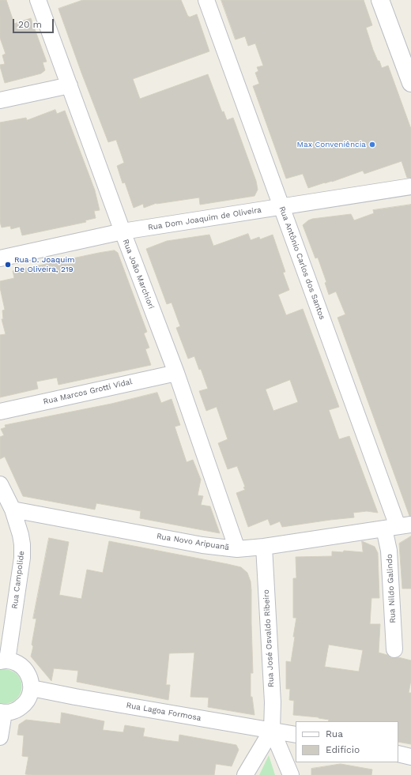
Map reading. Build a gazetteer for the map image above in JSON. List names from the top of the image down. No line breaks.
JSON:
{"streets":{"street":["Rua Dom Joaquim de Oliveira","Rua Antônio Carlos dos Santos","Rua João Marchiori","Rua Marcos Grotti Vidal","Rua Novo Aripuanã","Rua Campolide","Rua Nildo Galindo","Rua José Osvaldo Ribeiro","Rua Lagoa Formosa"]},"crossings":[["Rua Dom Joaquim de Oliveira","Rua Antônio Carlos dos Santos"],["Rua Dom Joaquim de Oliveira","Rua João Marchiori"],["Rua Antônio Carlos dos Santos","Rua Novo Aripuanã"],["Rua Antônio Carlos dos Santos","Rua Nildo Galindo"],["Rua João Marchiori","Rua Marcos Grotti Vidal"],["Rua João Marchiori","Rua Novo Aripuanã"],["Rua Novo Aripuanã","Rua Campolide"],["Rua Novo Aripuanã","Rua Nildo Galindo"],["Rua Novo Aripuanã","Rua José Osvaldo Ribeiro"],["Rua José Osvaldo Ribeiro","Rua Lagoa Formosa"]],"places":["Max Conveniência","Rua D. Joaquim De Oliveira, 219"],"legend":["Rua","Edifício"],"scale_bar":"20 m"}
